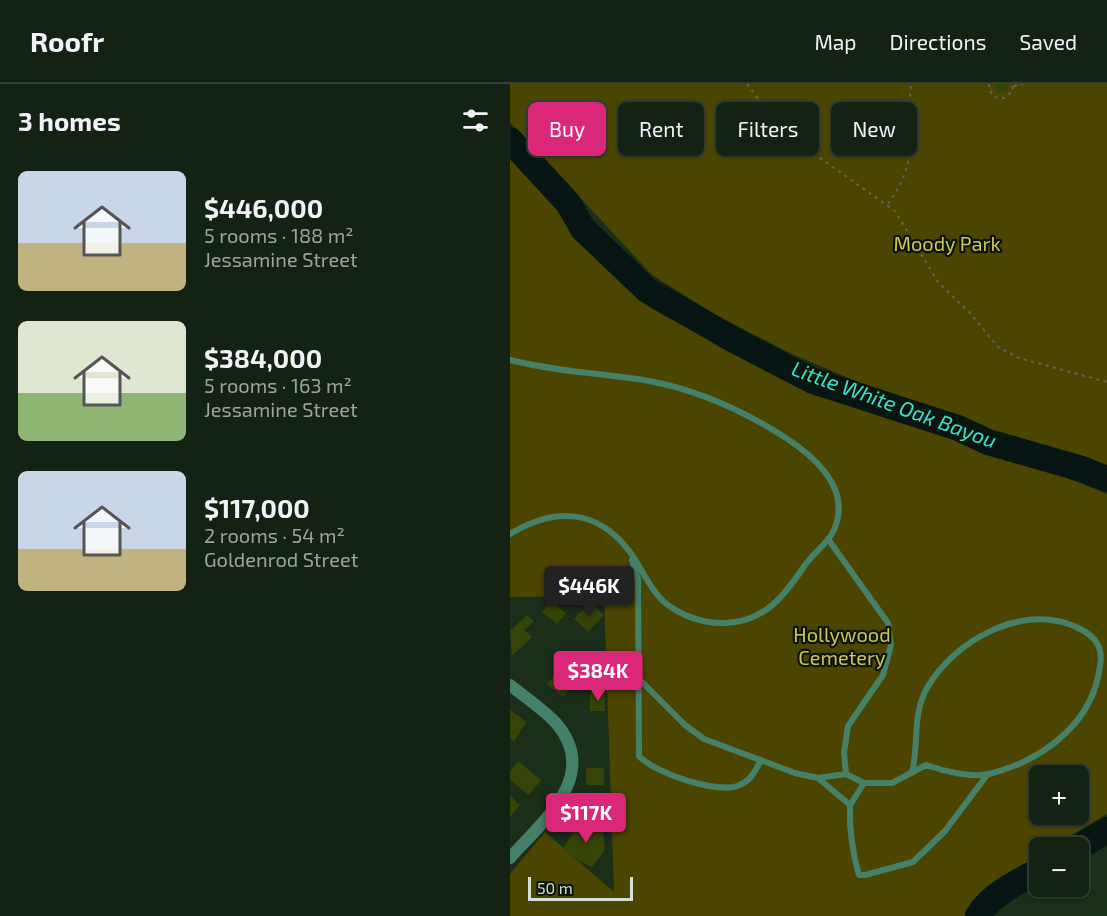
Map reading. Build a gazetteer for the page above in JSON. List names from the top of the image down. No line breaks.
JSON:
{"water":["Little White Oak Bayou"],"parks":["Moody Park","Hollywood Cemetery"],"scale_bar":"50 m","page":{"header":"Roofr","nav":["Map","Directions","Saved"],"heading":"3 homes","chip":["Buy","Rent","Filters","New"],"list":[{"name":"$446,000","note":"5 rooms · 188 m² · Jessamine Street"},{"name":"$384,000","note":"5 rooms · 163 m² · Jessamine Street"},{"name":"$117,000","note":"2 rooms · 54 m² · Goldenrod Street"}],"price":["$446K","$384K","$117K"],"map_buttons":["+","−"],"scale":"50 m"}}
